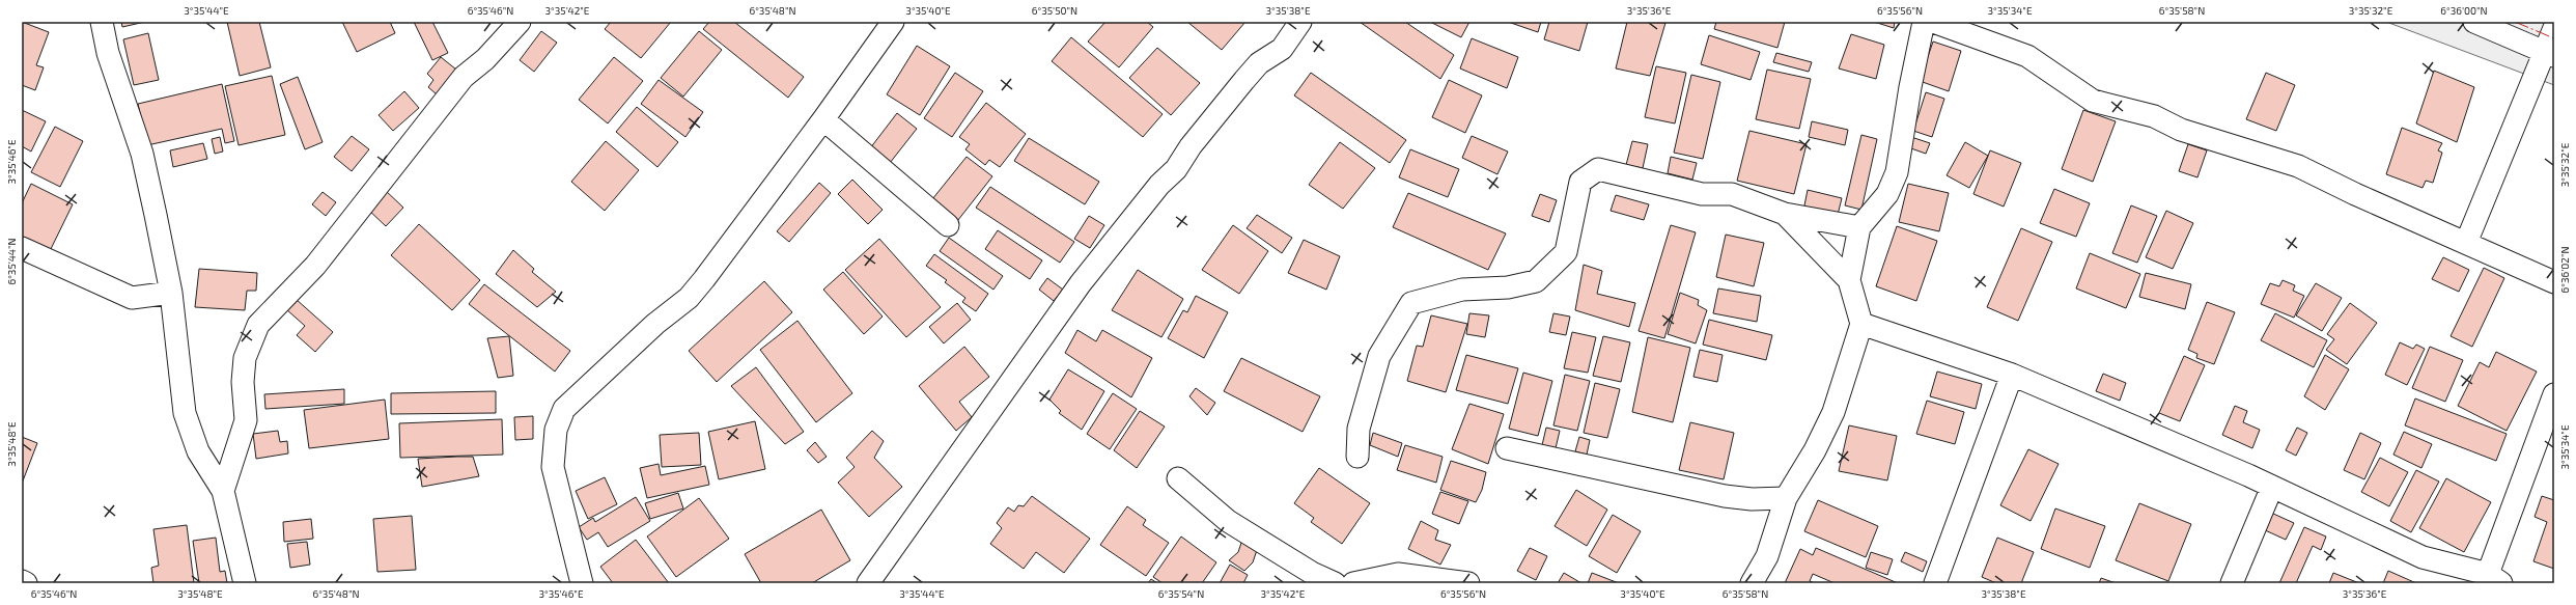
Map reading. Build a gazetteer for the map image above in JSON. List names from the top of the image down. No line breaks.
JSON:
{"coordinates":["3°35'44\"E","6°35'46\"N","3°35'42\"E","6°35'48\"N","3°35'40\"E","6°35'50\"N","3°35'38\"E","3°35'36\"E","6°35'56\"N","3°35'34\"E","6°35'58\"N","3°35'32\"E","6°36'00\"N","3°35'46\"E","6°35'44\"N","6°36'02\"N","3°35'48\"E","6°35'54\"N"]}
